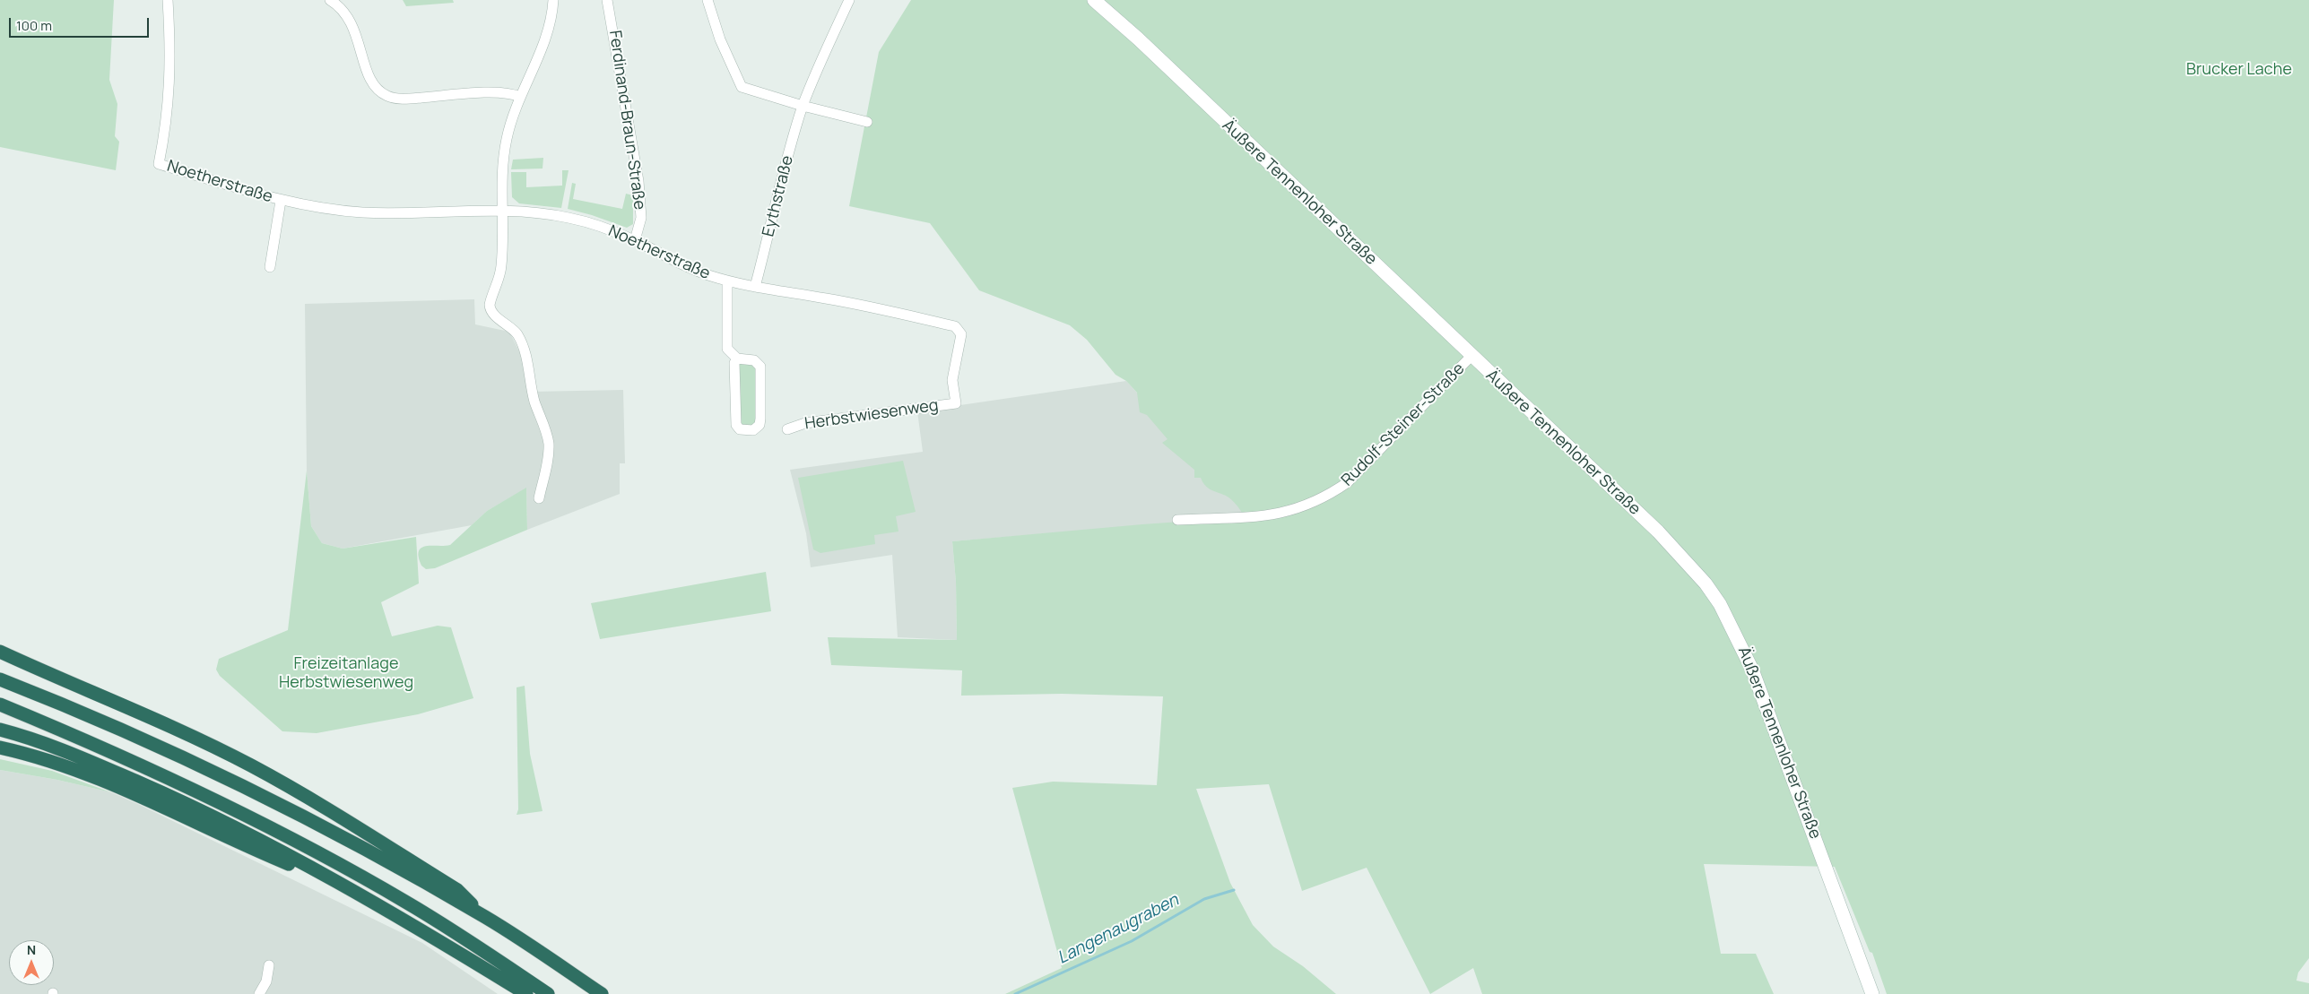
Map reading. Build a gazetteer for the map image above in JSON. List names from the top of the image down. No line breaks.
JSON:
{"streets":{"street":["Ferdinand-Braun-Straße","Noetherstraße","Äußere Tennenloher Straße","Eythstraße","Herbstwiesenweg","Rudolf-Steiner-Straße"]},"crossings":[["Ferdinand-Braun-Straße","Noetherstraße"],["Noetherstraße","Eythstraße"],["Noetherstraße","Herbstwiesenweg"],["Äußere Tennenloher Straße","Rudolf-Steiner-Straße"]],"water":["Langenaugraben"],"parks":["Brucker Lache","Freizeitanlage Herbstwiesenweg"],"scale_bar":"100 m","north":"top"}
